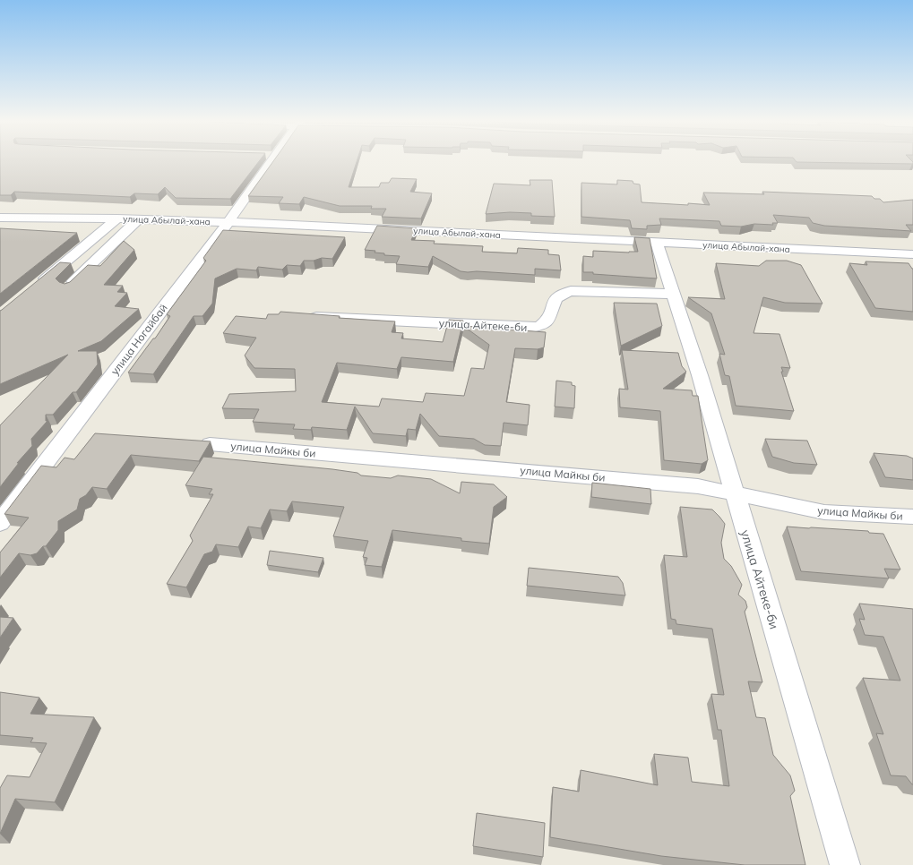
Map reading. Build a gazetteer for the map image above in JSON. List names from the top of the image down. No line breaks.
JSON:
{"streets":{"street":["улица Абылай-хана","улица Айтеке-би","улица Ногайбай","улица Майкы би"]},"crossings":[["улица Абылай-хана","улица Айтеке-би"],["улица Абылай-хана","улица Ногайбай"],["улица Айтеке-би","улица Майкы би"]]}
